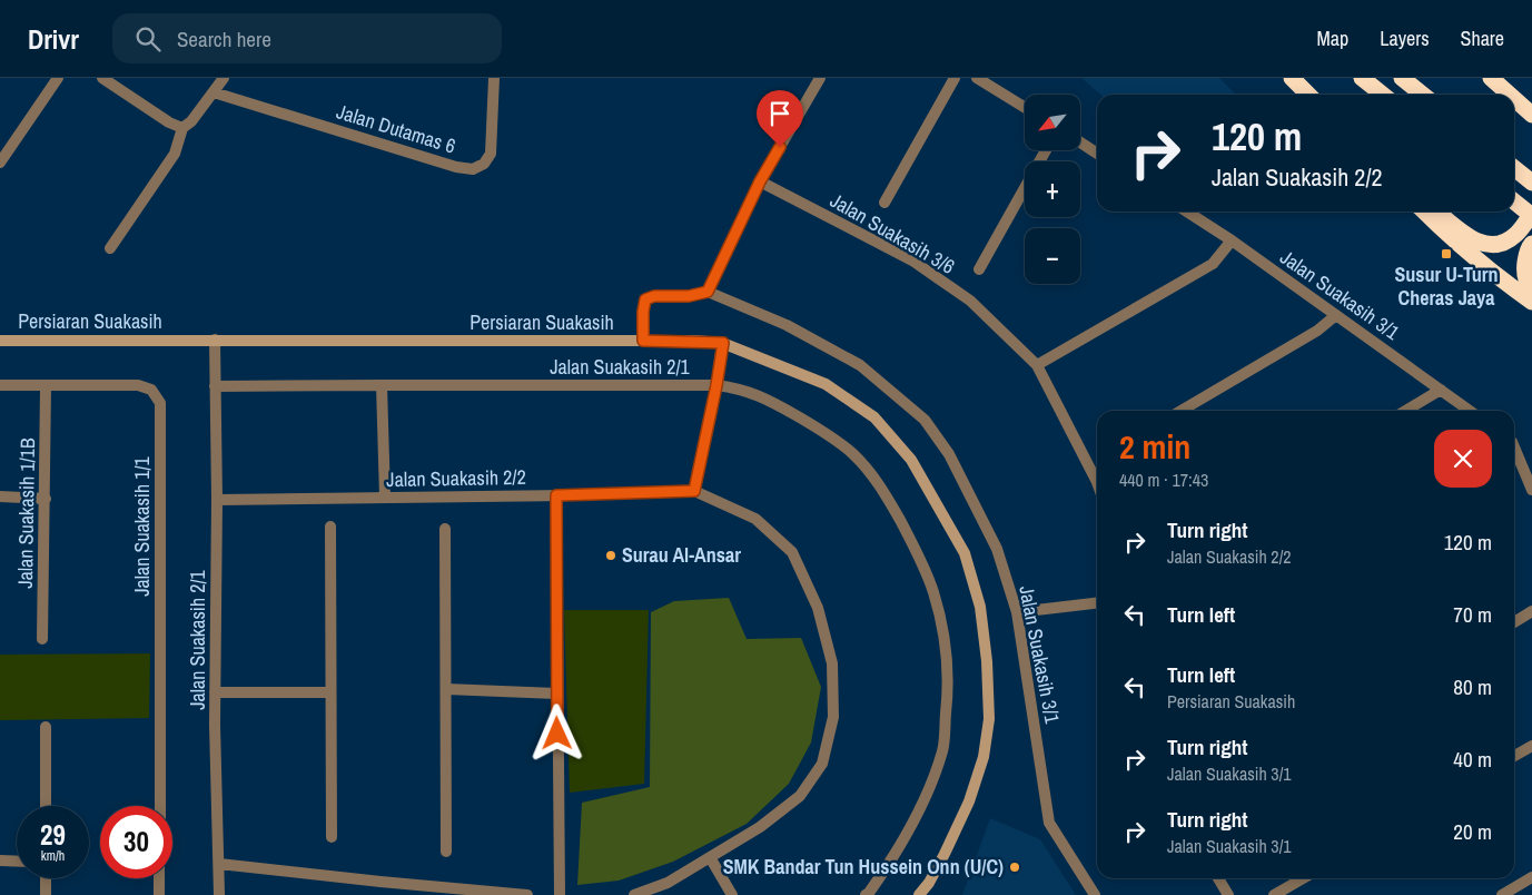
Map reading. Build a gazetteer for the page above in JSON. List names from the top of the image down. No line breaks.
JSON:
{"streets":{"street":["Jalan Dutamas 6","Jalan Suakasih 3/6","Jalan Suakasih 3/1","Persiaran Suakasih","Jalan Suakasih 2/1","Jalan Suakasih 2/2","Jalan Suakasih 1/1B","Jalan Suakasih 1/1"]},"crossings":[["Persiaran Suakasih","Jalan Suakasih 2/1"],["Jalan Suakasih 2/1","Jalan Suakasih 2/2"],["Jalan Suakasih 1/1B","Jalan Suakasih 1/1"]],"places":{"transit":["Susur U-Turn Cheras Jaya"],"other":["Surau Al-Ansar","SMK Bandar Tun Hussein Onn (U/C)"]},"north":"bottom left","page":{"header":"Drivr","search":"Search here","nav":["Map","Layers","Share"],"map_buttons":["+","−"],"turn":["120 m","Jalan Suakasih 2/2"],"heading":["2 min","440 m · 17:43"],"list":[{"name":"Turn right","note":"Jalan Suakasih 2/2","value":"120 m"},{"name":"Turn left","value":"70 m"},{"name":"Turn left","note":"Persiaran Suakasih","value":"80 m"},{"name":"Turn right","note":"Jalan Suakasih 3/1","value":"40 m"},{"name":"Turn right","note":"Jalan Suakasih 3/1","value":"20 m"}],"speed":"29 km/h","limit":"30"}}
